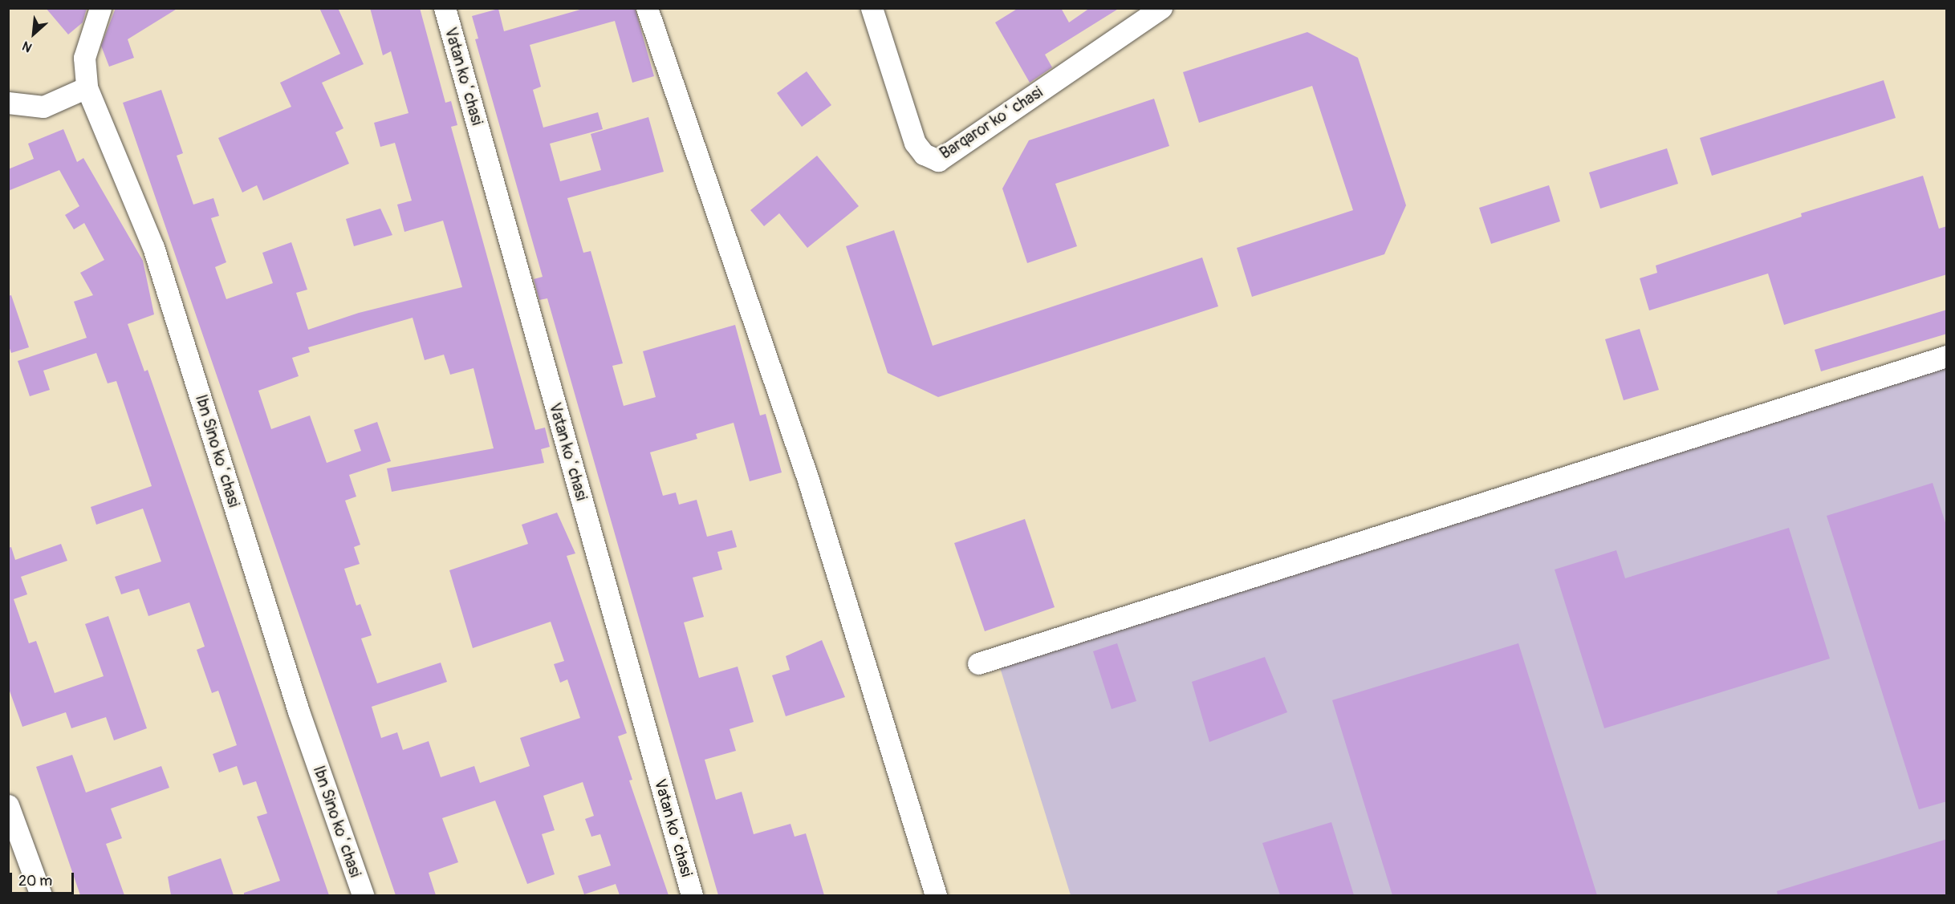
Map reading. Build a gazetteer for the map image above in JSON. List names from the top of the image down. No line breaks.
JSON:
{"streets":{"street":["Vatan koʻchasi","Barqaror koʻchasi","Ibn Sino koʻchasi"]},"scale_bar":"20 m","north":"bottom left"}
